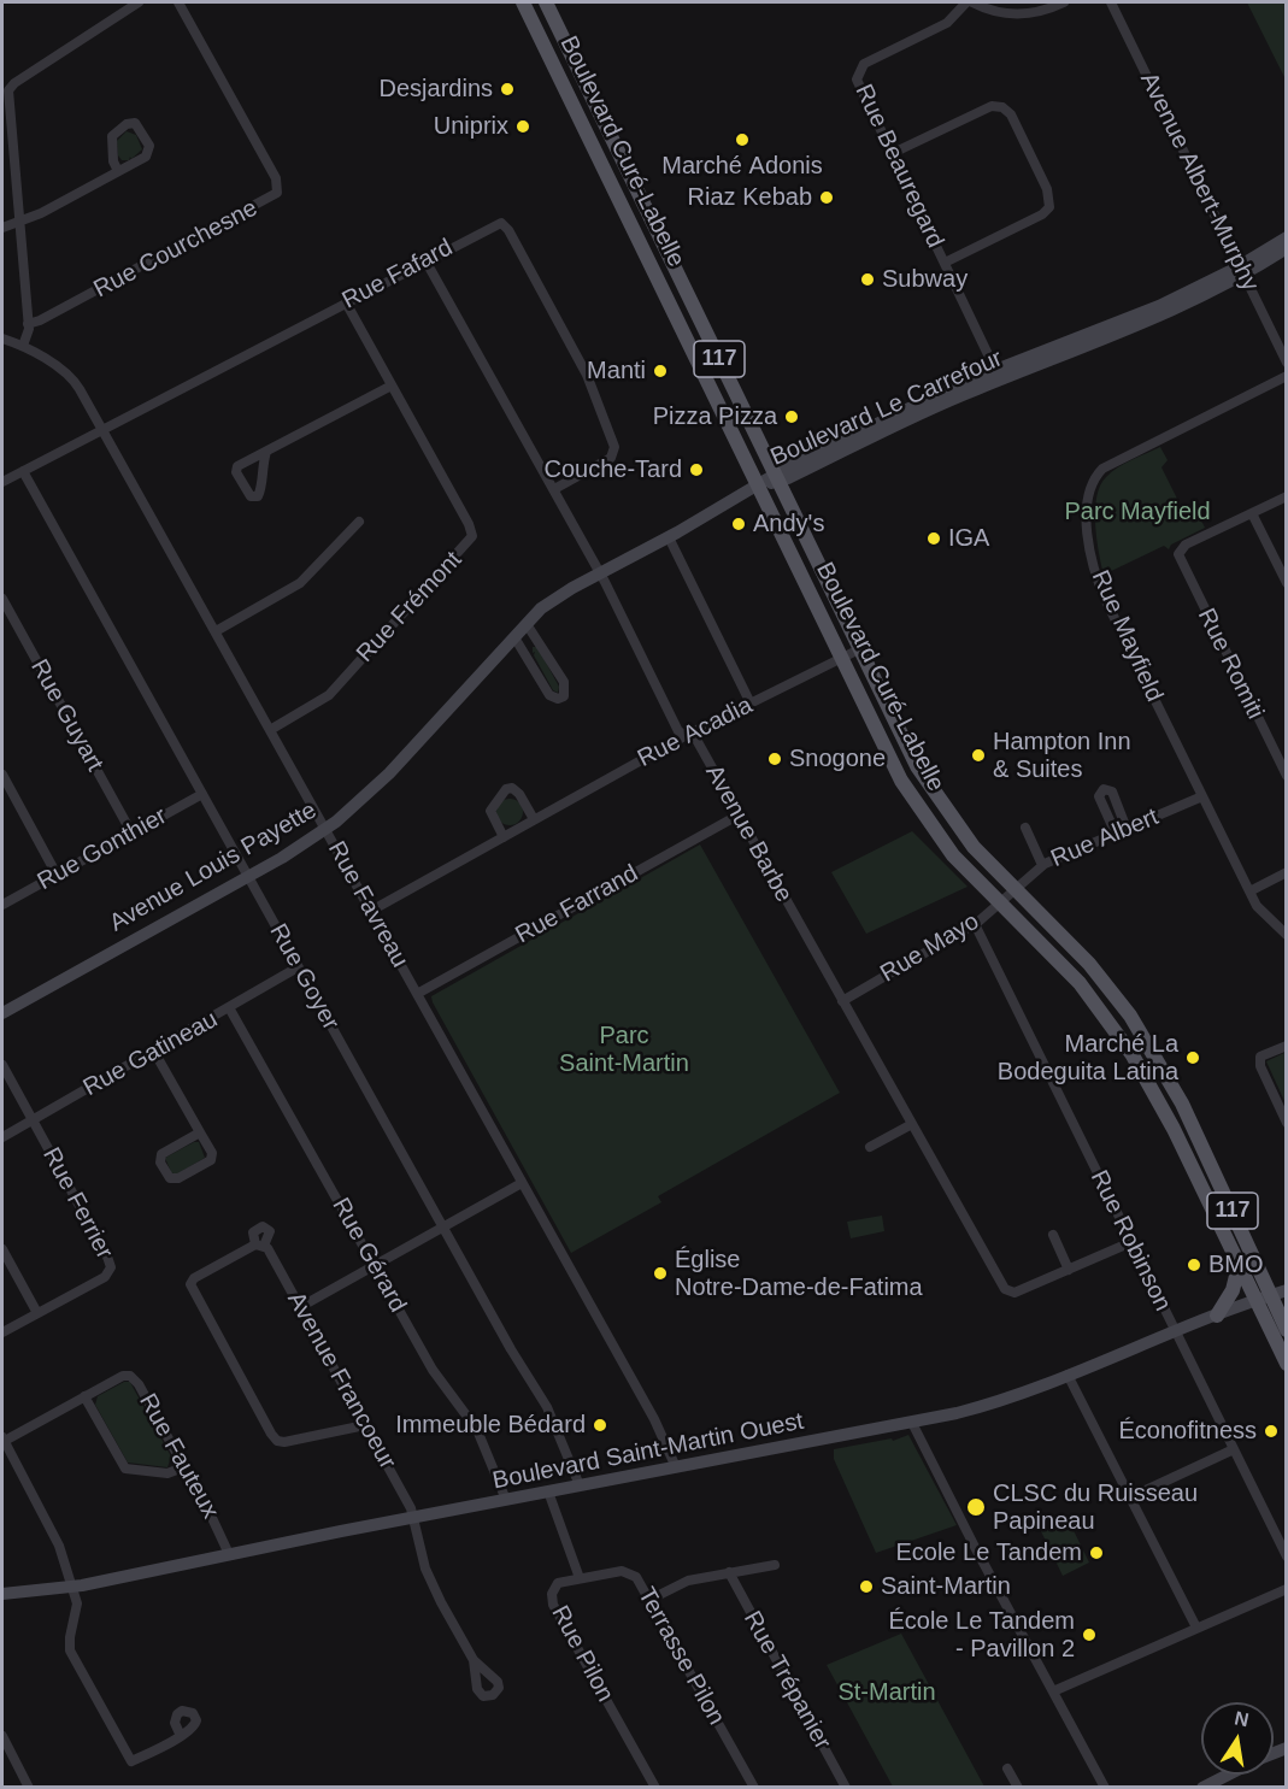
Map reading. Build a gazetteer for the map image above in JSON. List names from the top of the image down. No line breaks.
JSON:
{"streets":{"main road":["Boulevard Curé-Labelle","117"],"street":["Rue Beauregard","Avenue Albert-Murphy","Rue Courchesne","Rue Fafard","Boulevard Le Carrefour","Rue Frémont","Rue Mayfield","Rue Romiti","Rue Guyart","Rue Acadia","Avenue Barbe","Rue Albert","Rue Gonthier","Avenue Louis Payette","Rue Favreau","Rue Farrand","Rue Mayo","Rue Goyer","Rue Gatineau","Rue Ferrier","Rue Robinson","Rue Gérard","Avenue Francoeur","Boulevard Saint-Martin Ouest","Rue Fauteux","Rue Pilon","Terrasse Pilon","Rue Trépanier"]},"crossings":[["Boulevard Curé-Labelle","Boulevard Le Carrefour"],["Boulevard Curé-Labelle","Rue Acadia"],["Boulevard Curé-Labelle","Rue Albert"],["Boulevard Curé-Labelle","Avenue Louis Payette"],["Boulevard Curé-Labelle","Rue Mayo"],["Boulevard Curé-Labelle","Boulevard Saint-Martin Ouest"],["Rue Beauregard","Boulevard Le Carrefour"],["Avenue Albert-Murphy","Boulevard Le Carrefour"],["Rue Fafard","Rue Frémont"],["Rue Fafard","Avenue Barbe"],["Rue Fafard","Rue Favreau"],["Rue Fafard","Rue Goyer"],["Boulevard Le Carrefour","Avenue Louis Payette"],["Rue Frémont","Rue Favreau"],["Rue Mayfield","Rue Albert"],["Rue Guyart","Rue Gonthier"],["Rue Acadia","Avenue Barbe"],["Rue Acadia","Rue Favreau"],["Avenue Barbe","Avenue Louis Payette"],["Avenue Barbe","Rue Farrand"],["Avenue Barbe","Rue Mayo"],["Avenue Barbe","Rue Robinson"],["Rue Albert","Rue Mayo"],["Rue Gonthier","Rue Goyer"],["Avenue Louis Payette","Rue Favreau"],["Avenue Louis Payette","Rue Goyer"],["Rue Favreau","Rue Farrand"],["Rue Favreau","Boulevard Saint-Martin Ouest"],["Rue Mayo","Rue Robinson"],["Rue Goyer","Rue Gatineau"],["Rue Goyer","Boulevard Saint-Martin Ouest"],["Rue Gatineau","Rue Ferrier"],["Rue Gatineau","Rue Gérard"],["Rue Robinson","Boulevard Saint-Martin Ouest"],["Rue Gérard","Boulevard Saint-Martin Ouest"],["Avenue Francoeur","Boulevard Saint-Martin Ouest"],["Boulevard Saint-Martin Ouest","Rue Fauteux"],["Boulevard Saint-Martin Ouest","Rue Pilon"],["Rue Pilon","Terrasse Pilon"]],"parks":["Parc Mayfield","Parc Saint-Martin","St-Martin"],"places":["Desjardins","Uniprix","Marché Adonis","Riaz Kebab","Subway","Manti","Pizza Pizza","Couche-Tard","Andy's","IGA","Hampton Inn & Suites","Snogone","Marché La Bodeguita Latina","BMO","Église Notre-Dame-de-Fatima","Immeuble Bédard","Éconofitness","CLSC du Ruisseau Papineau","Ecole Le Tandem","Saint-Martin","École Le Tandem - Pavillon 2"],"north":"top"}
